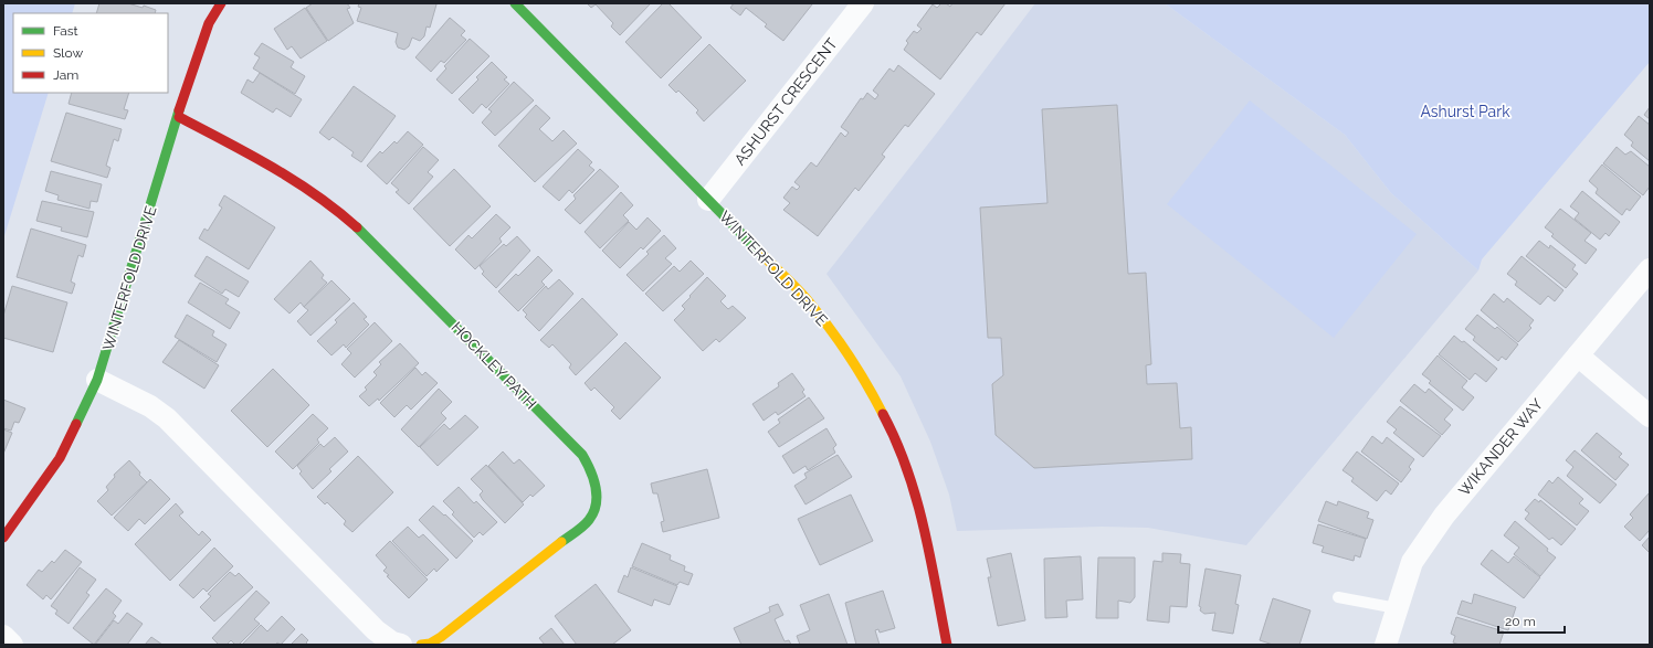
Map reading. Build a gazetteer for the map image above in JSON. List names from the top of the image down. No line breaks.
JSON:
{"streets":{"street":["ASHURST CRESCENT","WINTERFOLD DRIVE","HOCKLEY PATH","WIKANDER WAY"]},"crossings":[["ASHURST CRESCENT","WINTERFOLD DRIVE"],["WINTERFOLD DRIVE","HOCKLEY PATH"]],"parks":["Ashurst Park"],"legend":["Fast","Slow","Jam"],"scale_bar":"20 m"}
